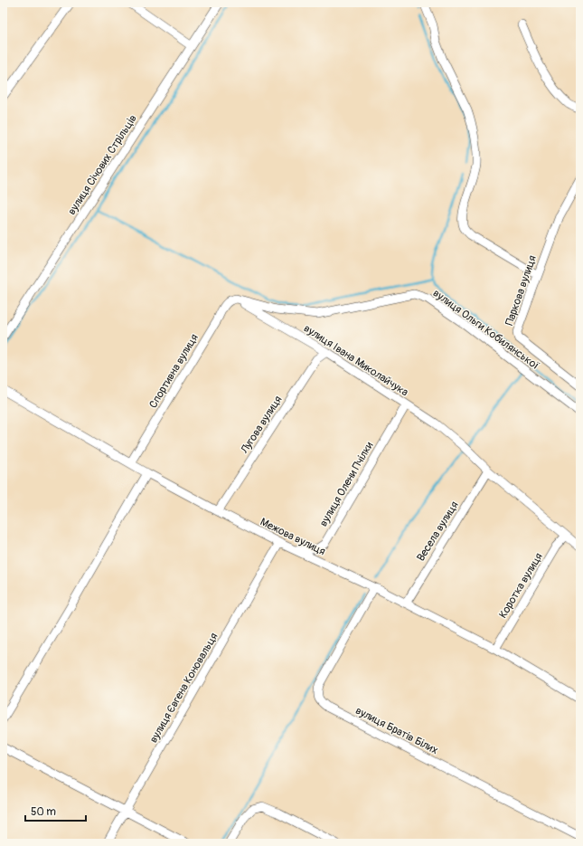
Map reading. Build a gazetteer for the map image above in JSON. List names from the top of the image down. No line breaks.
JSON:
{"streets":{"street":["вулиця Січових Стрільців","Паркова вулиця","вулиця Ольги Кобилянської","вулиця Івана Миколайчука","Спортивна вулиця","Лугова вулиця","вулиця Олени Пчілки","Весела вулиця","Межова вулиця","Коротка вулиця","вулиця Євгена Коновальця","вулиця Братів Білих"]},"crossings":[["вулиця Ольги Кобилянської","вулиця Івана Миколайчука"],["вулиця Ольги Кобилянської","Спортивна вулиця"],["вулиця Івана Миколайчука","Спортивна вулиця"],["вулиця Івана Миколайчука","Лугова вулиця"],["вулиця Івана Миколайчука","вулиця Олени Пчілки"],["вулиця Івана Миколайчука","Весела вулиця"],["вулиця Івана Миколайчука","Коротка вулиця"],["Спортивна вулиця","Межова вулиця"],["Лугова вулиця","Межова вулиця"],["вулиця Олени Пчілки","Межова вулиця"],["Весела вулиця","Межова вулиця"],["Межова вулиця","Коротка вулиця"],["Межова вулиця","вулиця Євгена Коновальця"],["Межова вулиця","вулиця Братів Білих"]],"scale_bar":"50 m"}
